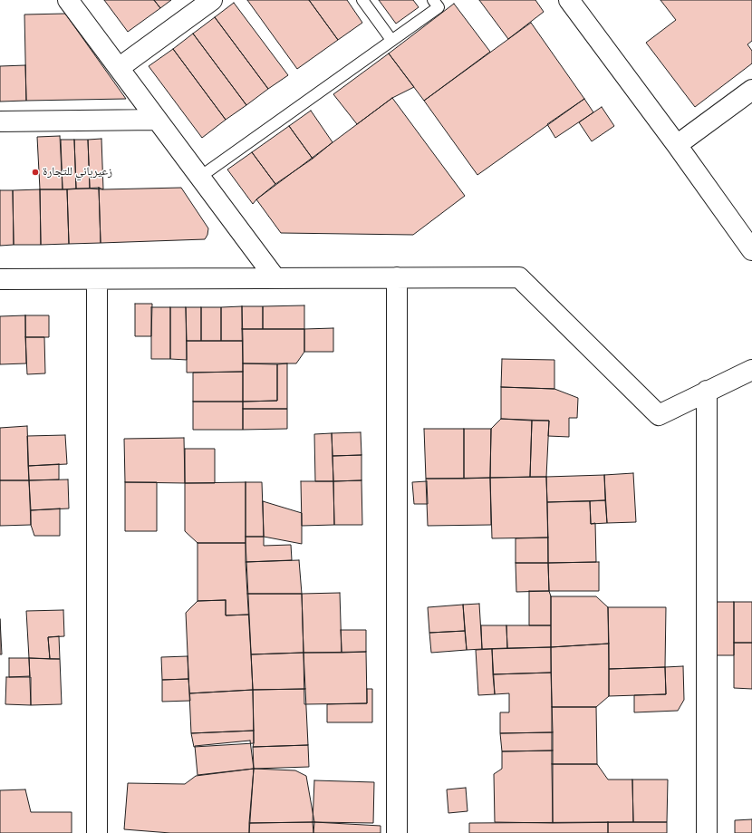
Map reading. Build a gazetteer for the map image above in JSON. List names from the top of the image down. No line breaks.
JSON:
{"places":["زعيرباني للتجارة"]}
